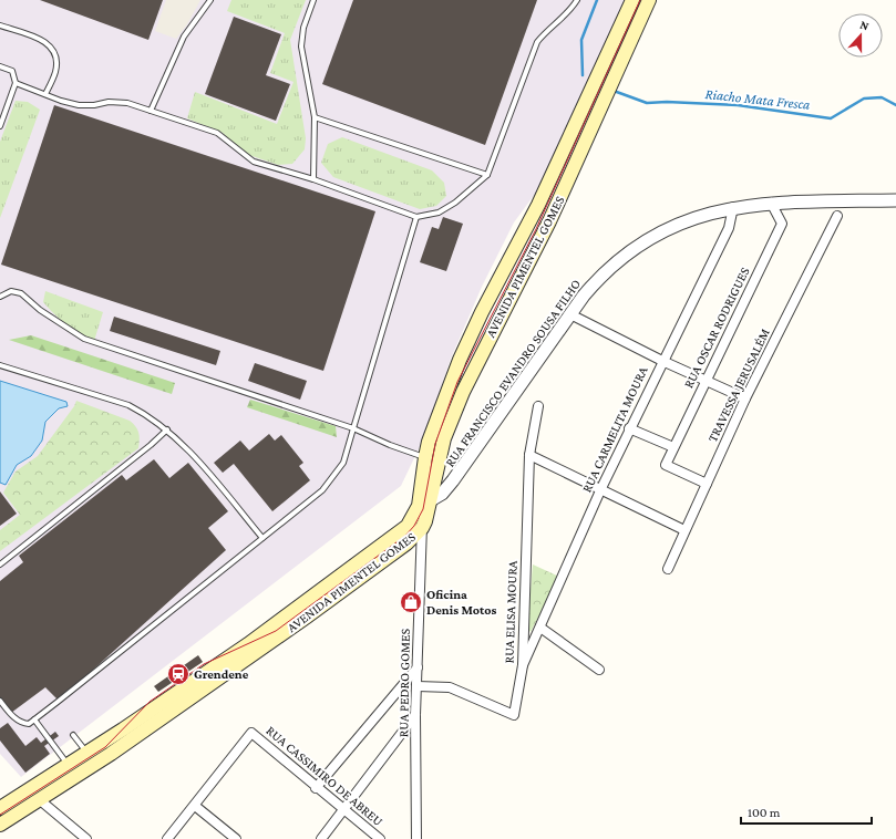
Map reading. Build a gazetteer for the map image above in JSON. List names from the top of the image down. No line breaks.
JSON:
{"streets":{"main road":["AVENIDA PIMENTEL GOMES"],"street":["RUA OSCAR RODRIGUES","RUA FRANCISCO EVANDRO SOUSA FILHO","TRAVESSA JERUSALÉM","RUA CARMELITA MOURA","RUA ELISA MOURA","RUA PEDRO GOMES","RUA CASSIMIRO DE ABREU"]},"crossings":[["AVENIDA PIMENTEL GOMES","RUA FRANCISCO EVANDRO SOUSA FILHO"],["AVENIDA PIMENTEL GOMES","RUA PEDRO GOMES"],["RUA OSCAR RODRIGUES","RUA FRANCISCO EVANDRO SOUSA FILHO"],["RUA OSCAR RODRIGUES","TRAVESSA JERUSALÉM"],["RUA FRANCISCO EVANDRO SOUSA FILHO","RUA CARMELITA MOURA"],["RUA CARMELITA MOURA","RUA ELISA MOURA"],["RUA ELISA MOURA","RUA PEDRO GOMES"]],"water":["Riacho Mata Fresca"],"places":{"shop":["Oficina Denis Motos"],"station":["Grendene"]},"scale_bar":"100 m","north":"top"}
